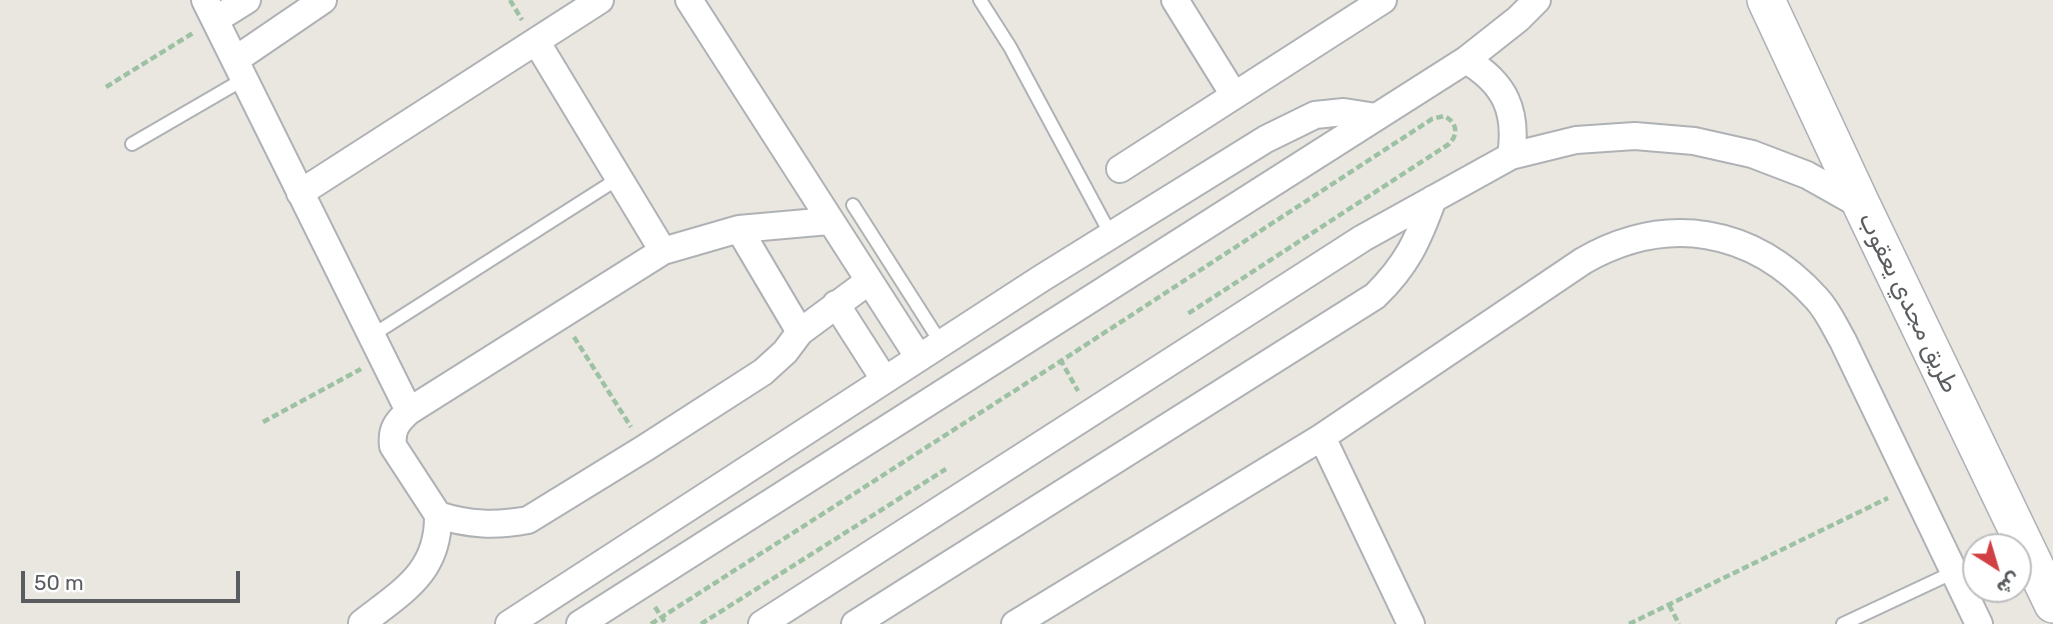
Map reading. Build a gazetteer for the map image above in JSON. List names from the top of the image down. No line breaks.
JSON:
{"streets":{"street":["طريق مجدي يعقوب"]},"scale_bar":"50 m","north":"bottom right"}
